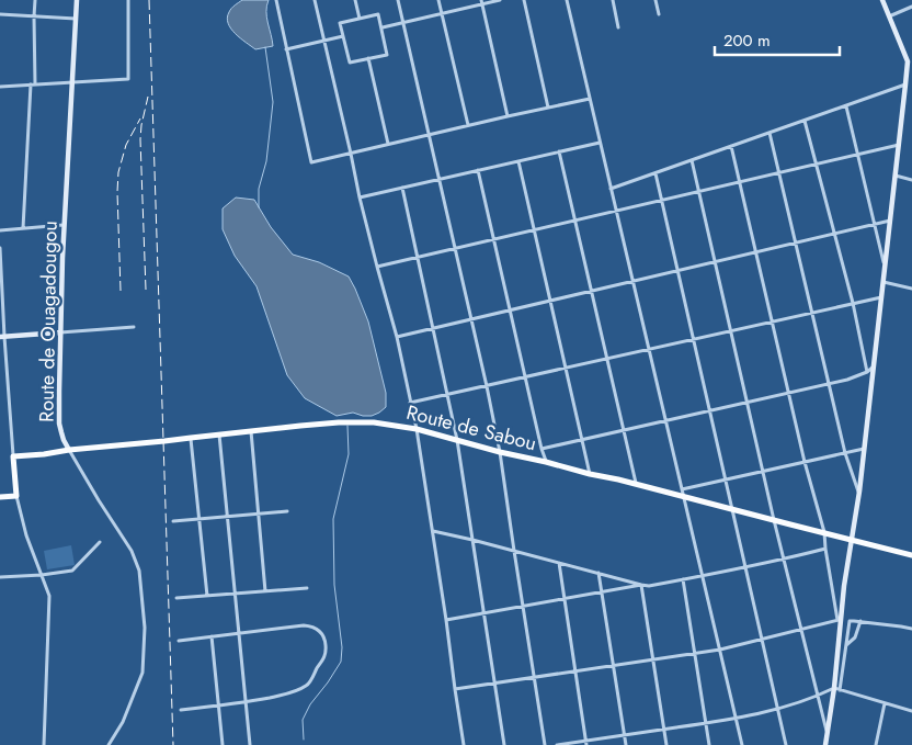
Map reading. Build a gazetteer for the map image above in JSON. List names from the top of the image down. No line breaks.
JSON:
{"streets":{"main road":["Route de Sabou"],"street":["Route de Ouagadougou"]},"crossings":[["Route de Ouagadougou","Route de Sabou"]],"scale_bar":"200 m"}
